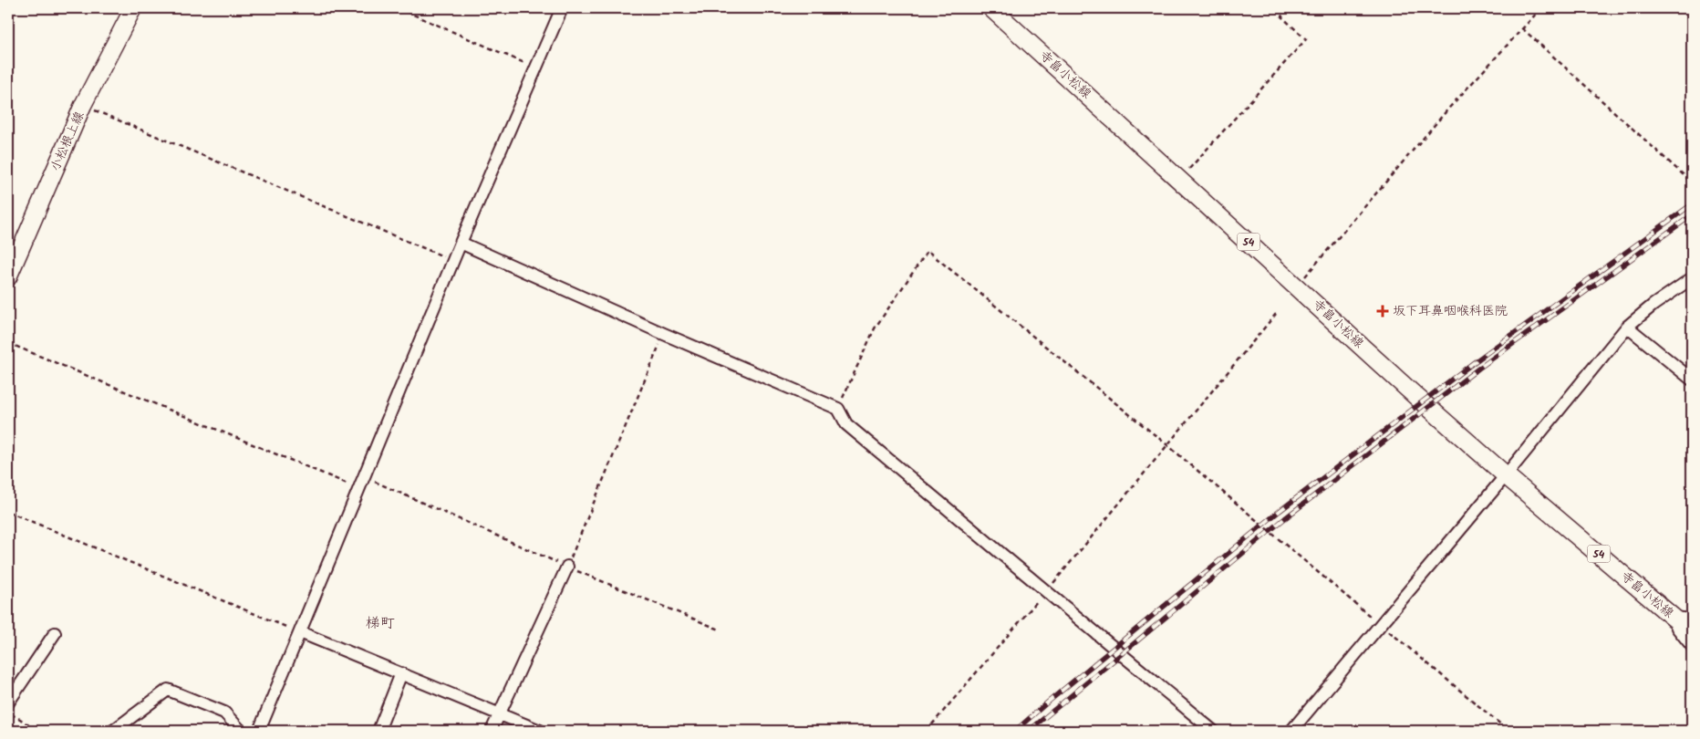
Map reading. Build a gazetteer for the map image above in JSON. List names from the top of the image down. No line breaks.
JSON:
{"streets":{"main road":["寺畠小松線","小松根上線","54"]},"districts":["梯町"],"places":{"health":["坂下耳鼻咽喉科医院"]}}
